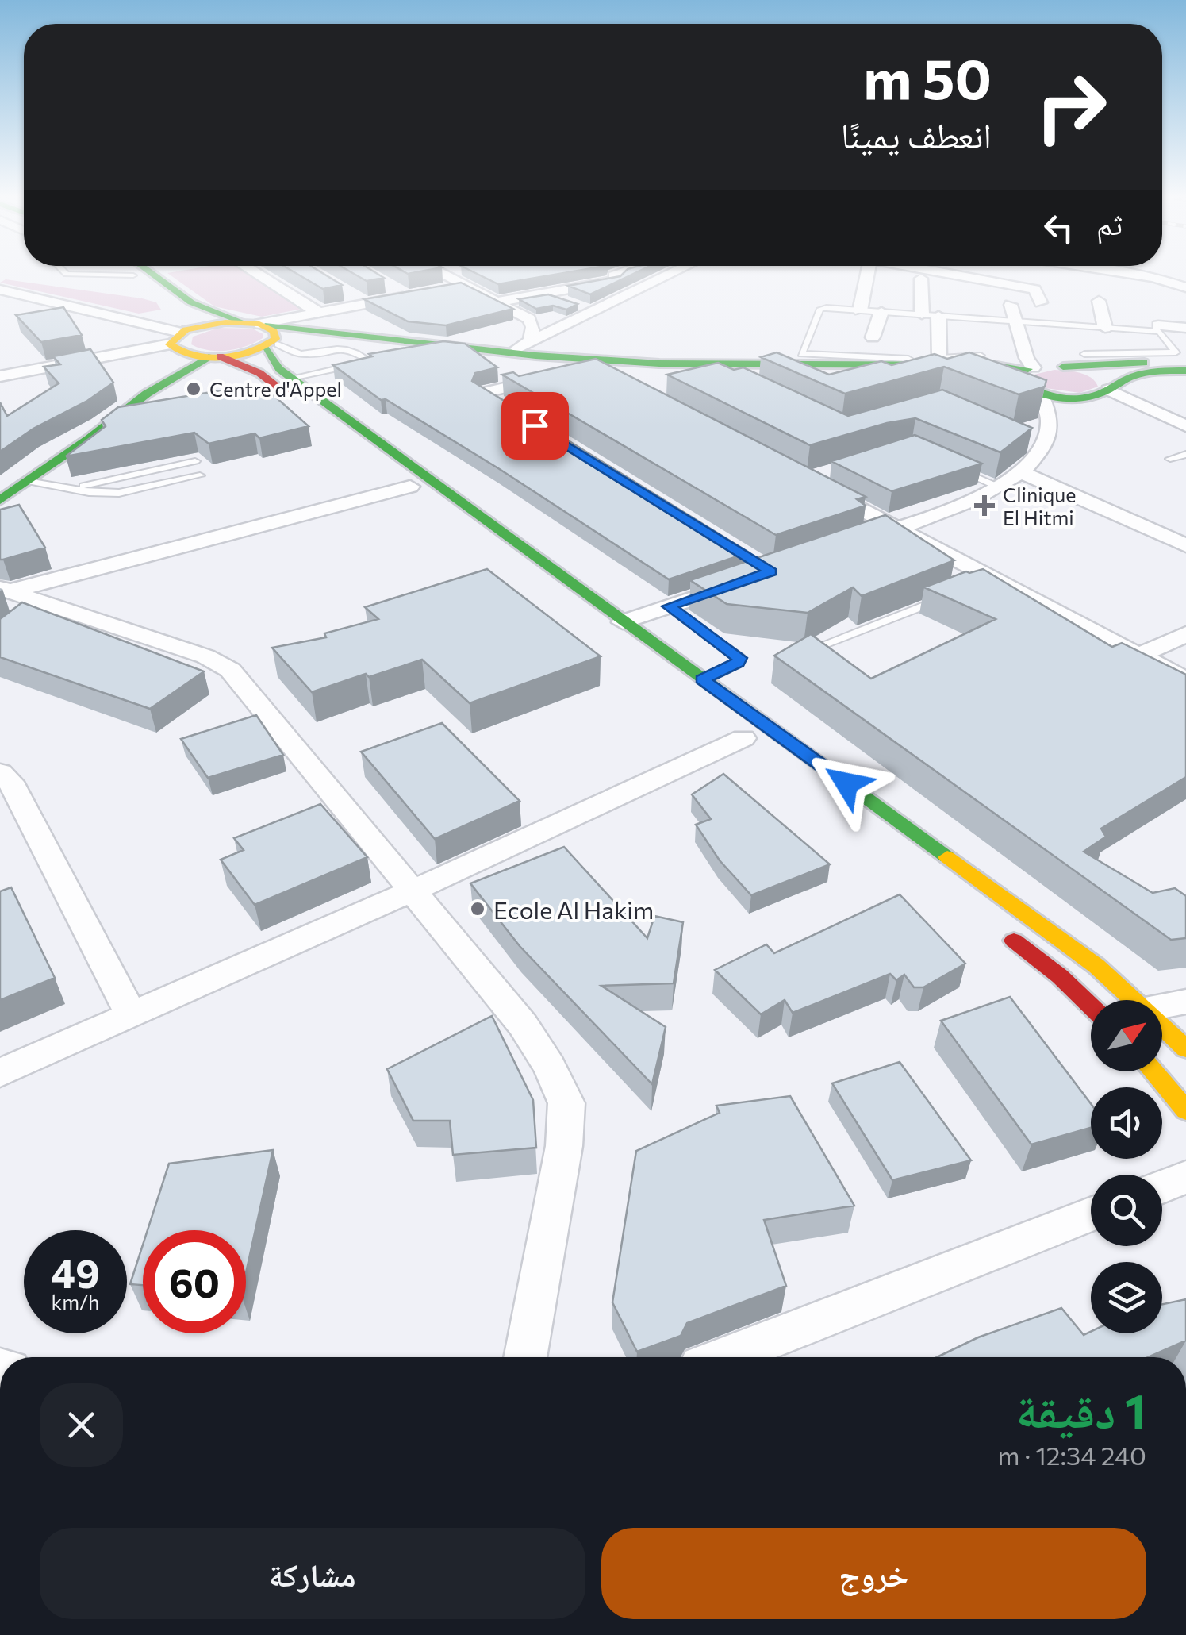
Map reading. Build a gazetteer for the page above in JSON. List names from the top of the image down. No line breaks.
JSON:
{"places":{"other":["Centre d'Appel","Ecole Al Hakim"],"health":["Clinique El Hitmi"]},"north":"top right","page":{"turn":["50 m","انعطف يمينًا"],"then":"ثم","speed":"49 km/h","limit":"60","heading":["1 دقيقة","240 m · 12:34"],"buttons":["خروج","مشاركة"]}}
